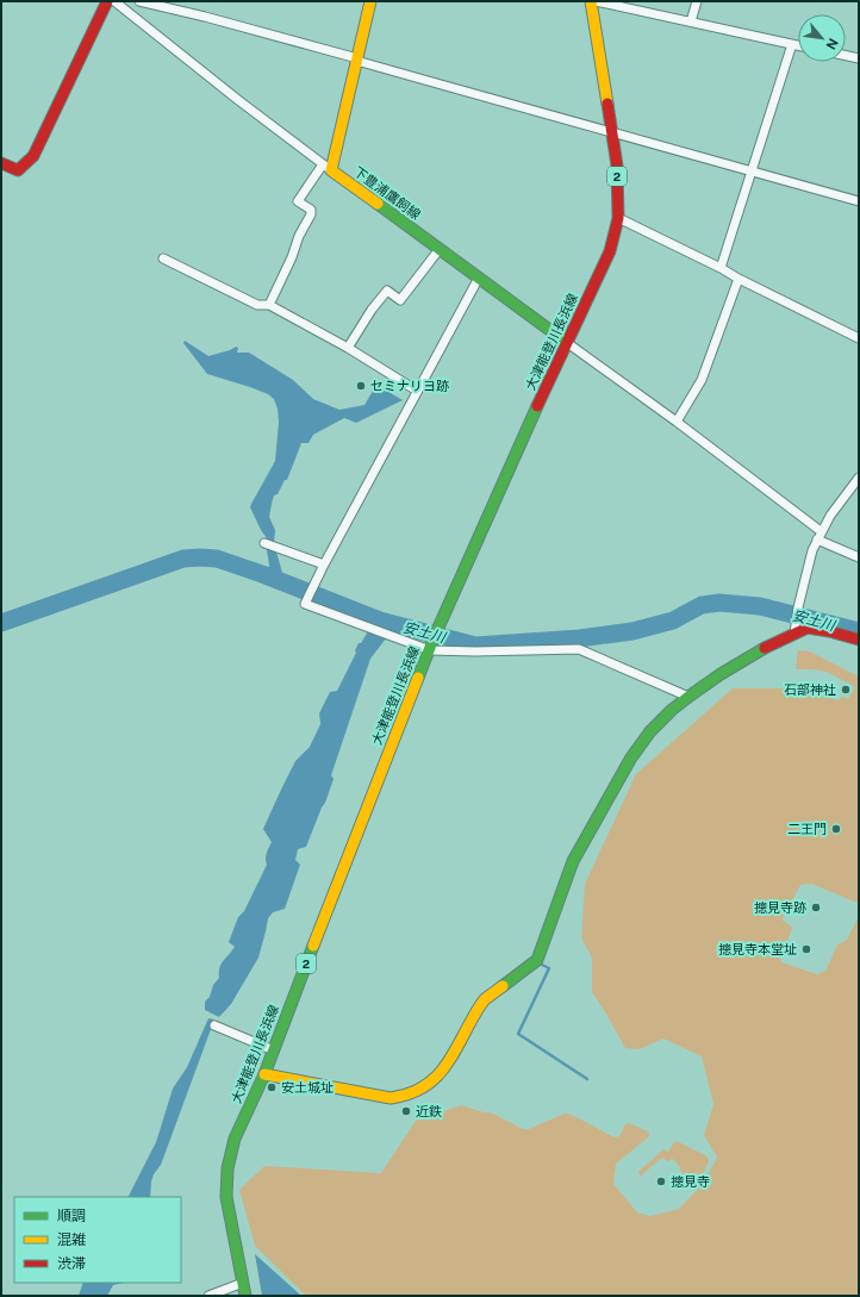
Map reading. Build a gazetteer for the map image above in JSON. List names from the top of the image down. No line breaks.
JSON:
{"streets":{"main road":["2","下豊浦鷹飼線","大津能登川長浜線"]},"crossings":[["下豊浦鷹飼線","大津能登川長浜線"]],"water":["安土川"],"places":["セミナリヨ跡","石部神社","二王門","摠見寺跡","摠見寺本堂址","安土城址","近鉄","摠見寺"],"legend":["順調","混雑","渋滞"],"north":"bottom right"}
